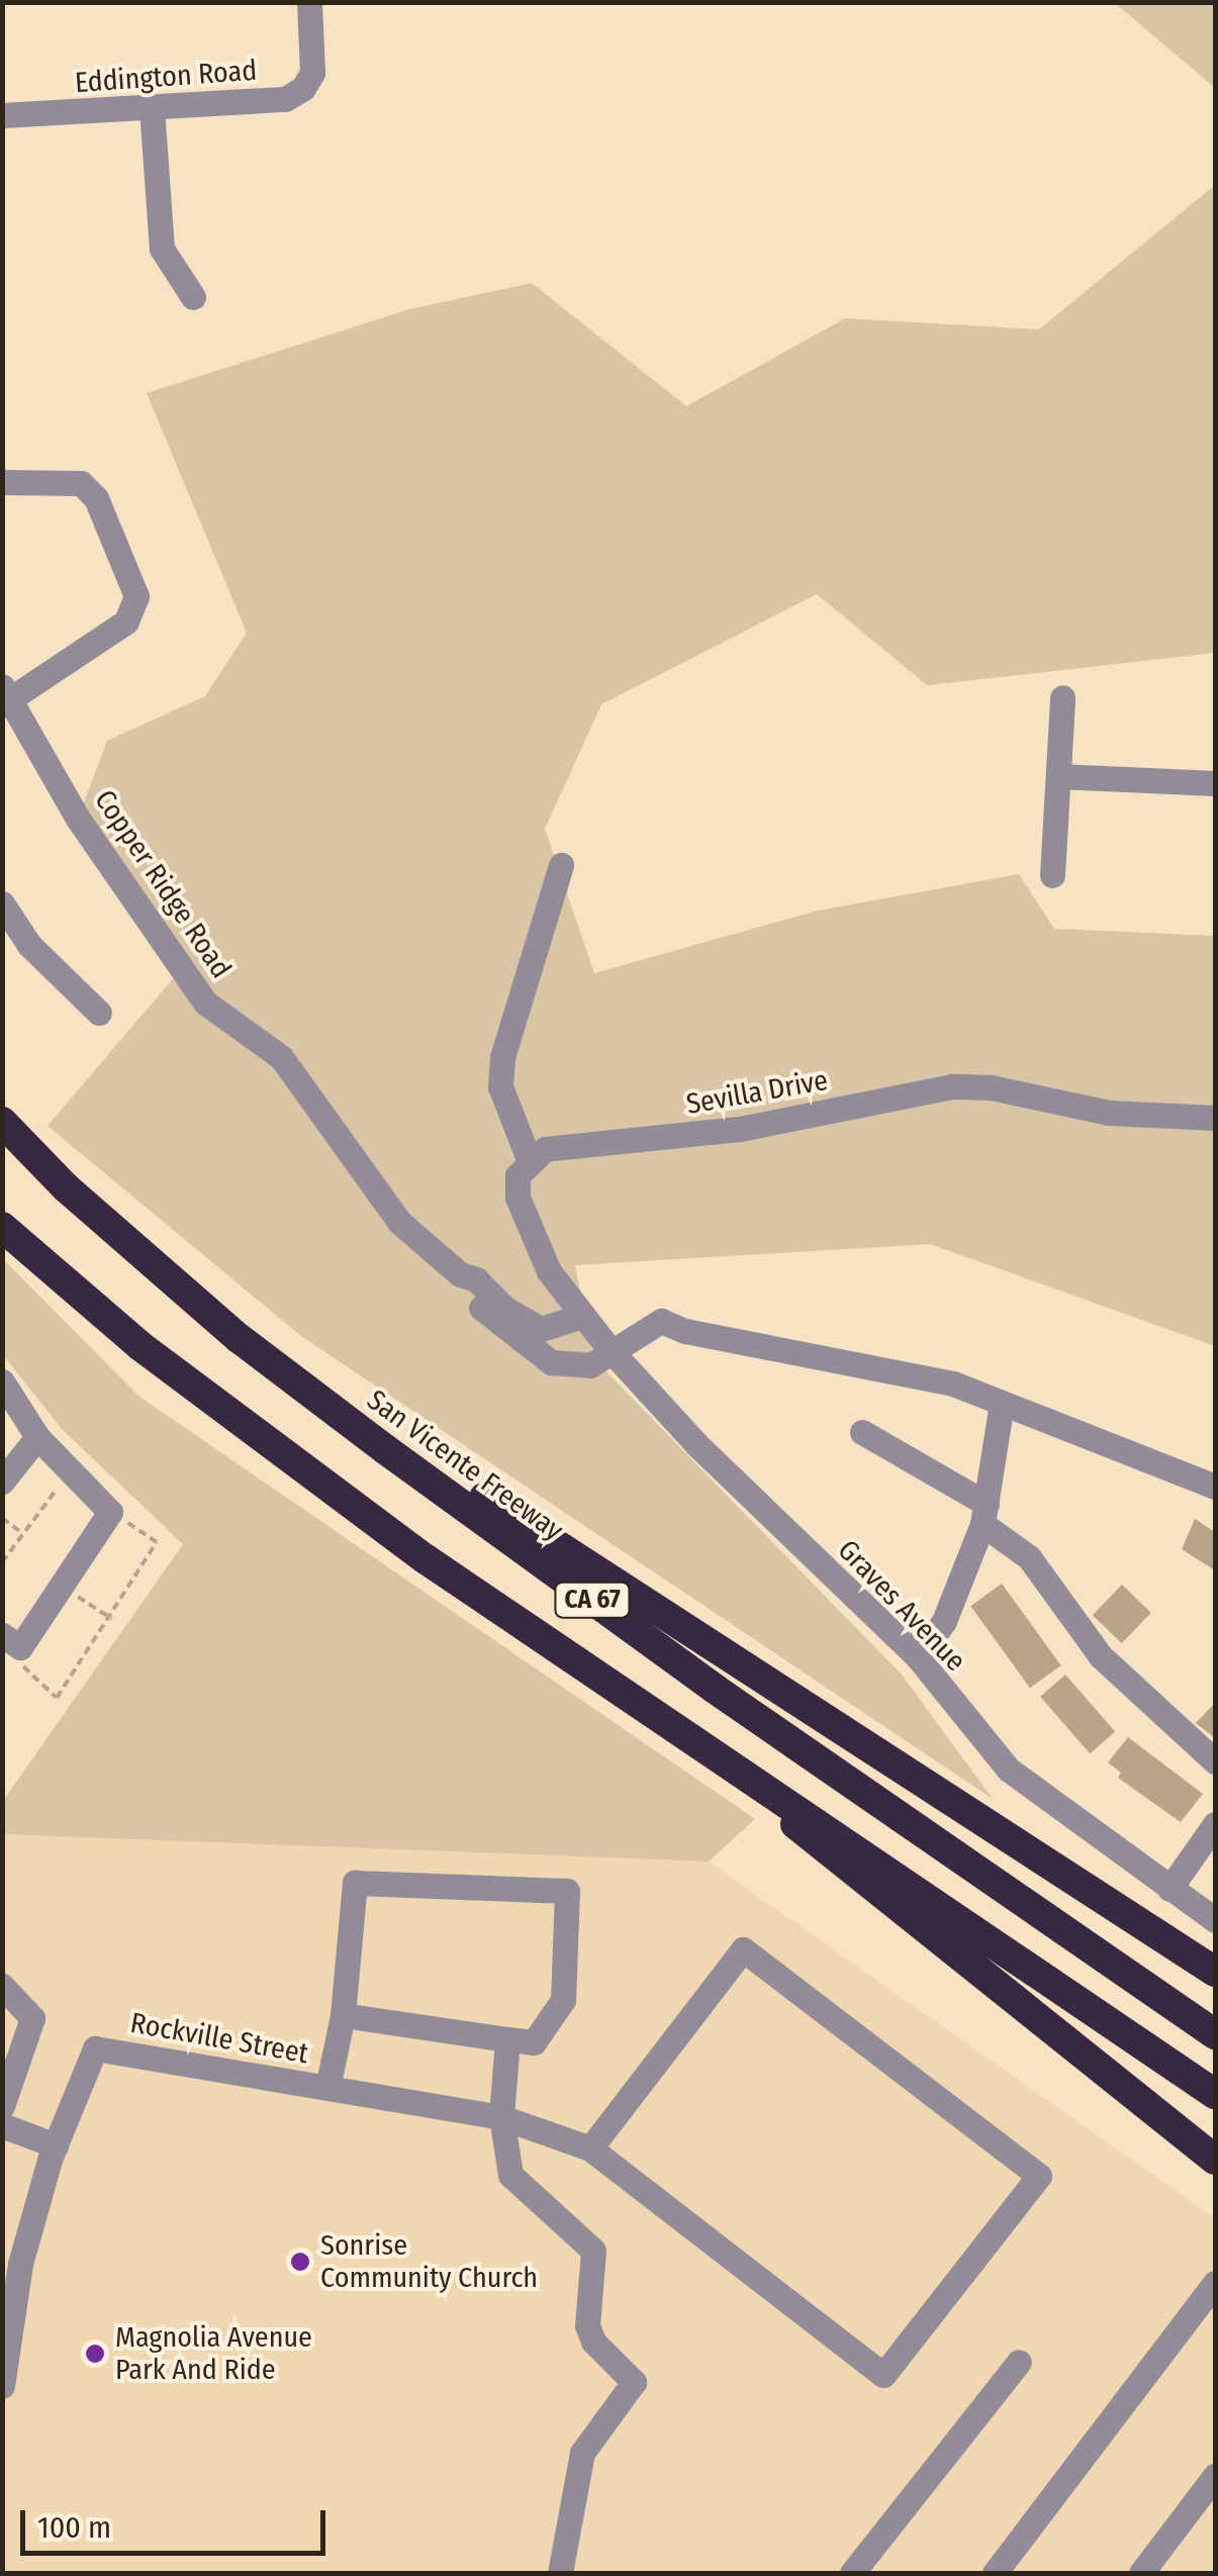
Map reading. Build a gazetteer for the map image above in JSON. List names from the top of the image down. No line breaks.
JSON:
{"streets":{"highway":["San Vicente Freeway","CA 67"],"street":["Eddington Road","Copper Ridge Road","Sevilla Drive","Graves Avenue","Rockville Street"]},"crossings":[["Copper Ridge Road","Graves Avenue"]],"places":["Sonrise Community Church","Magnolia Avenue Park And Ride"],"scale_bar":"100 m"}
